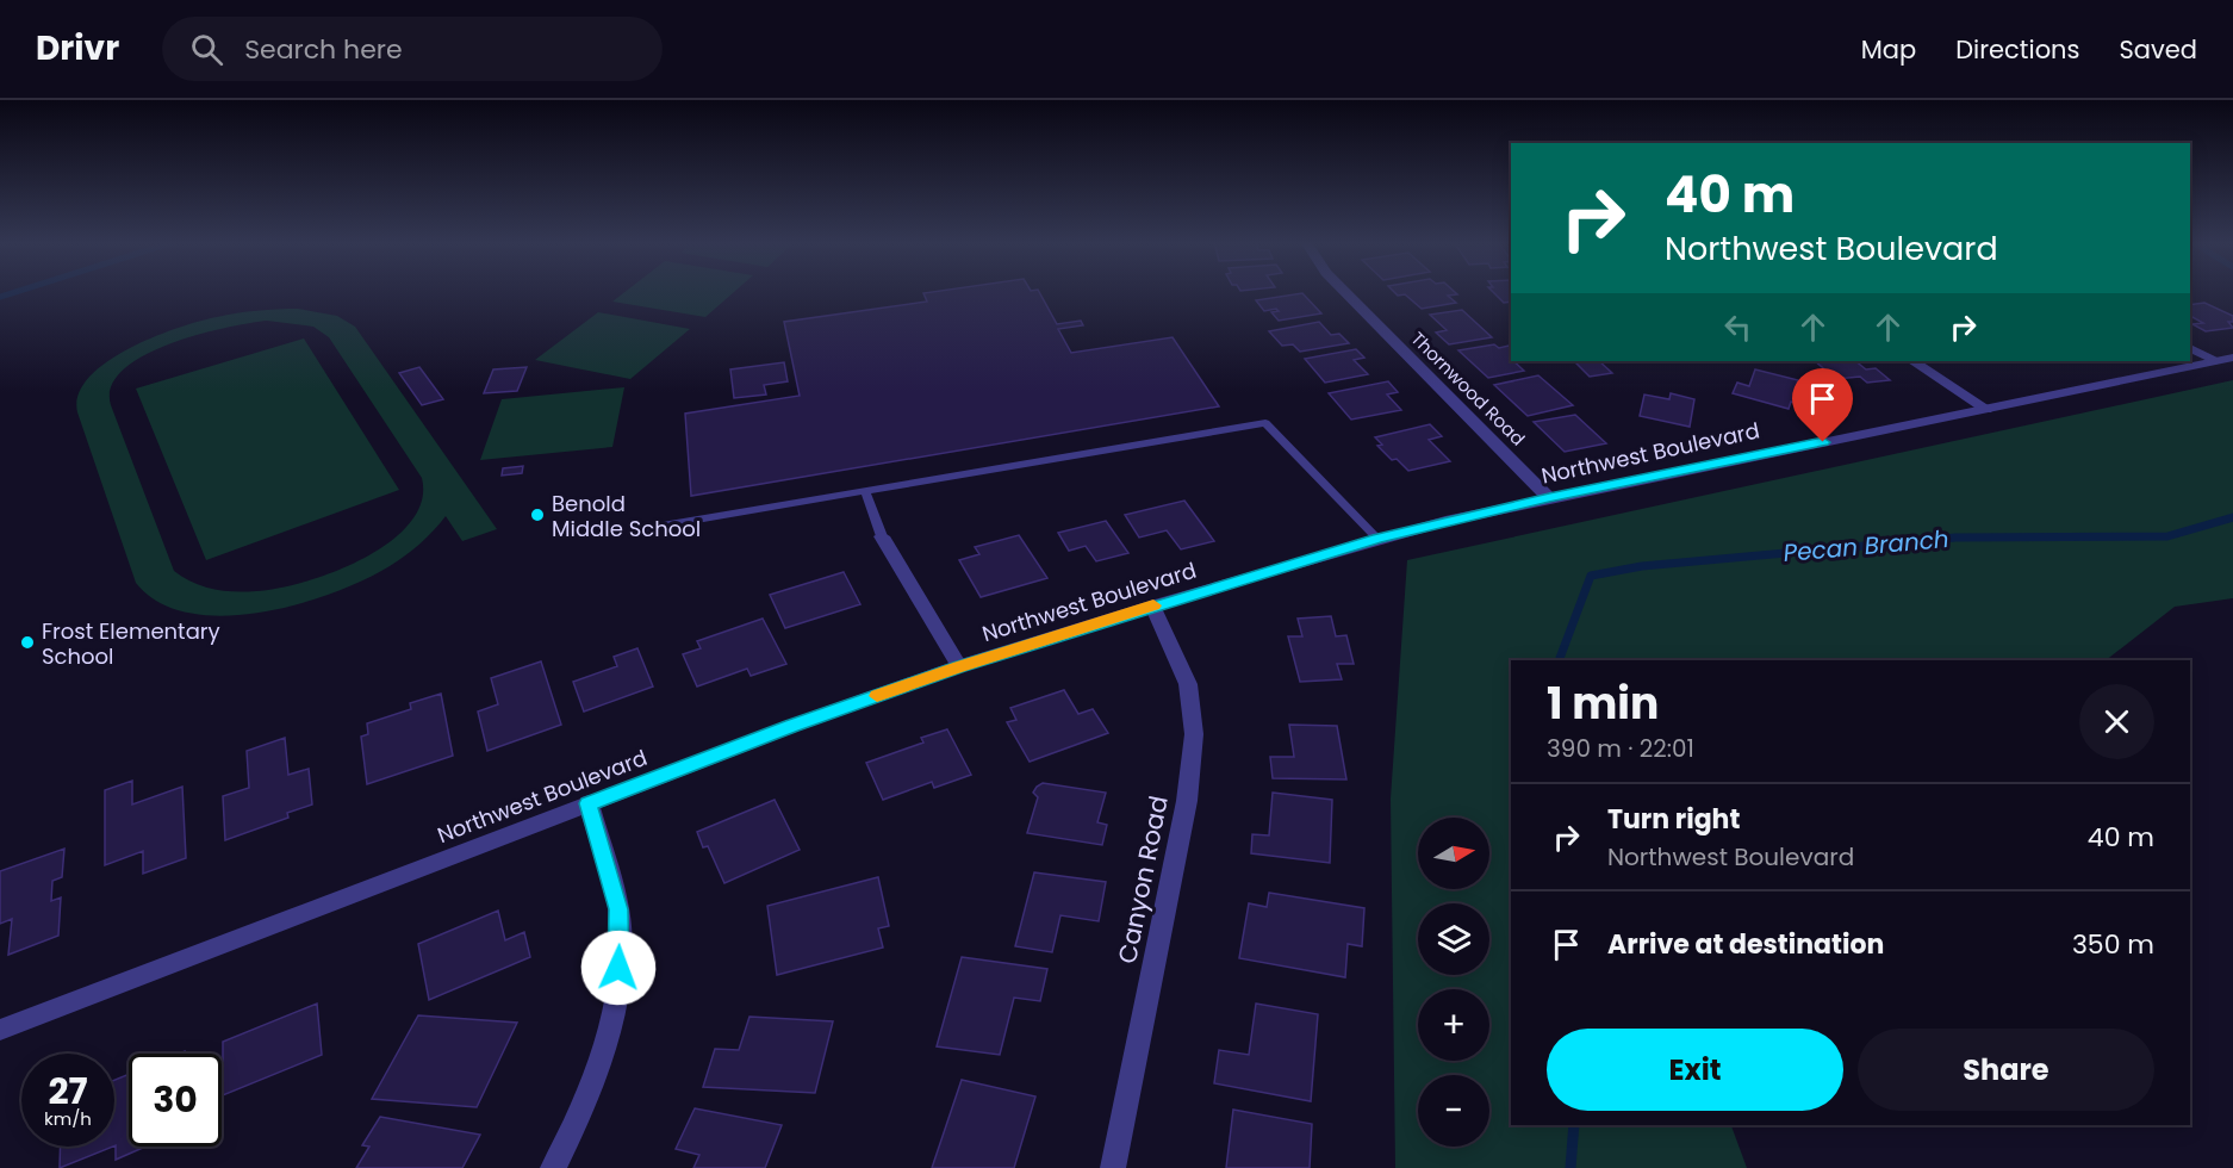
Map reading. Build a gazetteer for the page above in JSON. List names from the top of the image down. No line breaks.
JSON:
{"streets":{"street":["Thornwood Road","Northwest Boulevard","Canyon Road"]},"crossings":[["Thornwood Road","Northwest Boulevard"],["Northwest Boulevard","Canyon Road"]],"water":["Pecan Branch"],"places":["Benold Middle School","Frost Elementary School"],"north":"right","page":{"header":"Drivr","search":"Search here","nav":["Map","Directions","Saved"],"turn":["40 m","Northwest Boulevard"],"heading":["1 min","390 m · 22:01"],"list":[{"name":"Turn right","note":"Northwest Boulevard","value":"40 m"},{"name":"Arrive at destination","value":"350 m"}],"map_buttons":["+","−"],"buttons":["Exit","Share"],"speed":"27 km/h","limit":"30"}}
